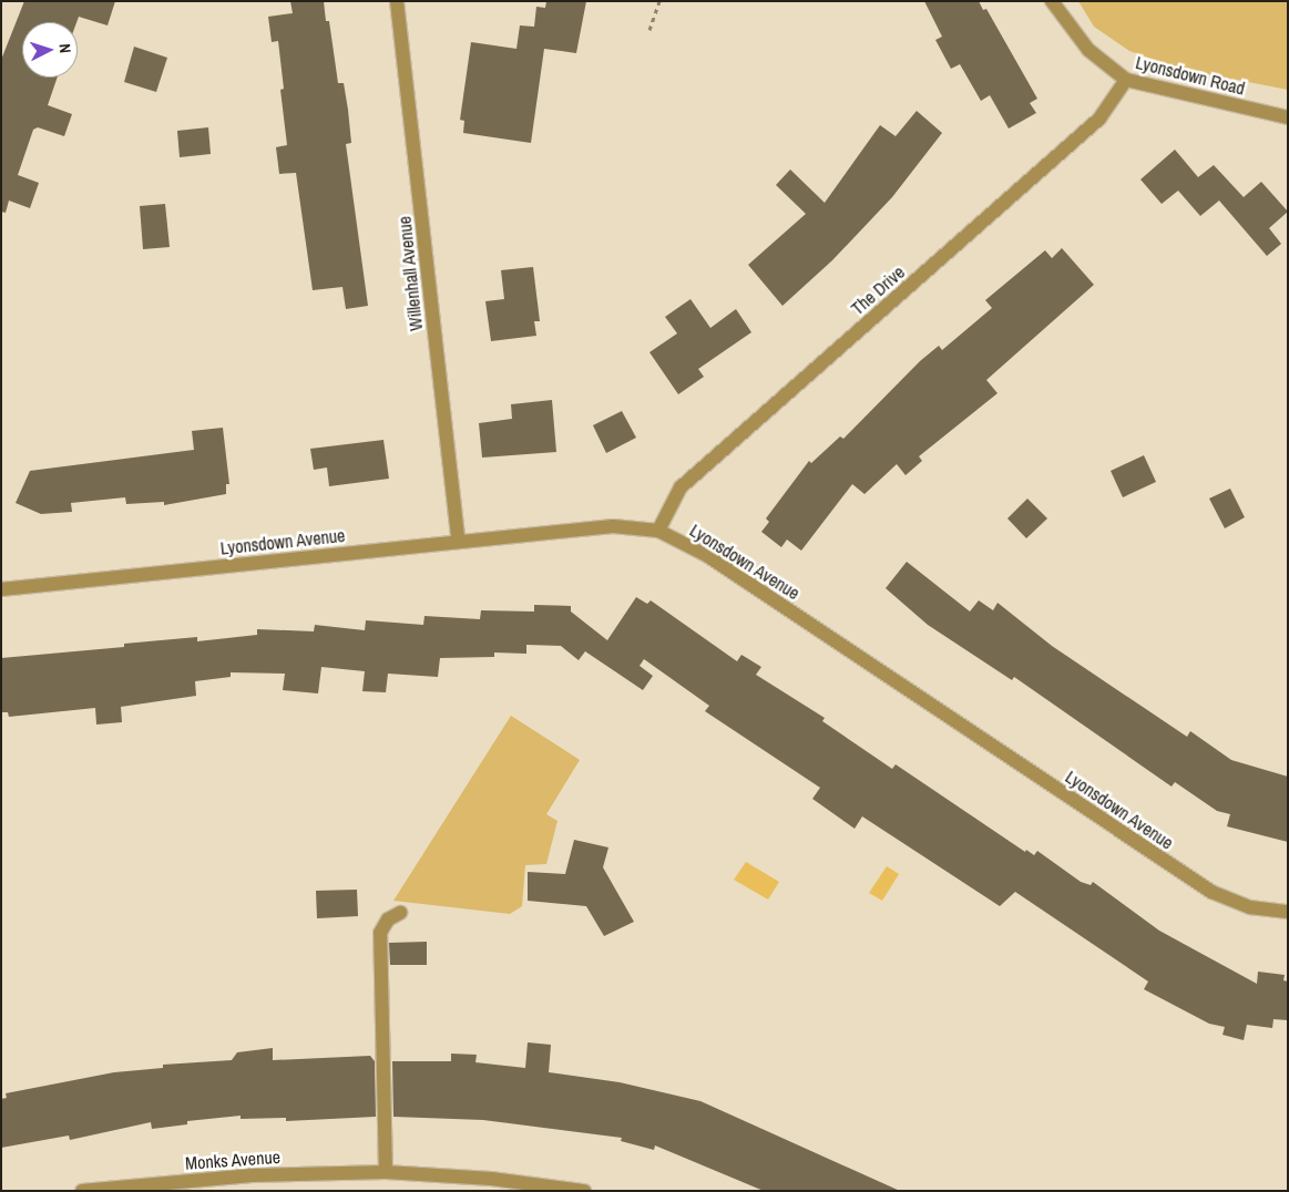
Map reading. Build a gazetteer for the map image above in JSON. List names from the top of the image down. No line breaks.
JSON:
{"streets":{"street":["Lyonsdown Road","Willenhall Avenue","The Drive","Lyonsdown Avenue","Monks Avenue"]},"crossings":[["Lyonsdown Road","The Drive"],["Willenhall Avenue","Lyonsdown Avenue"],["The Drive","Lyonsdown Avenue"]],"north":"right"}
